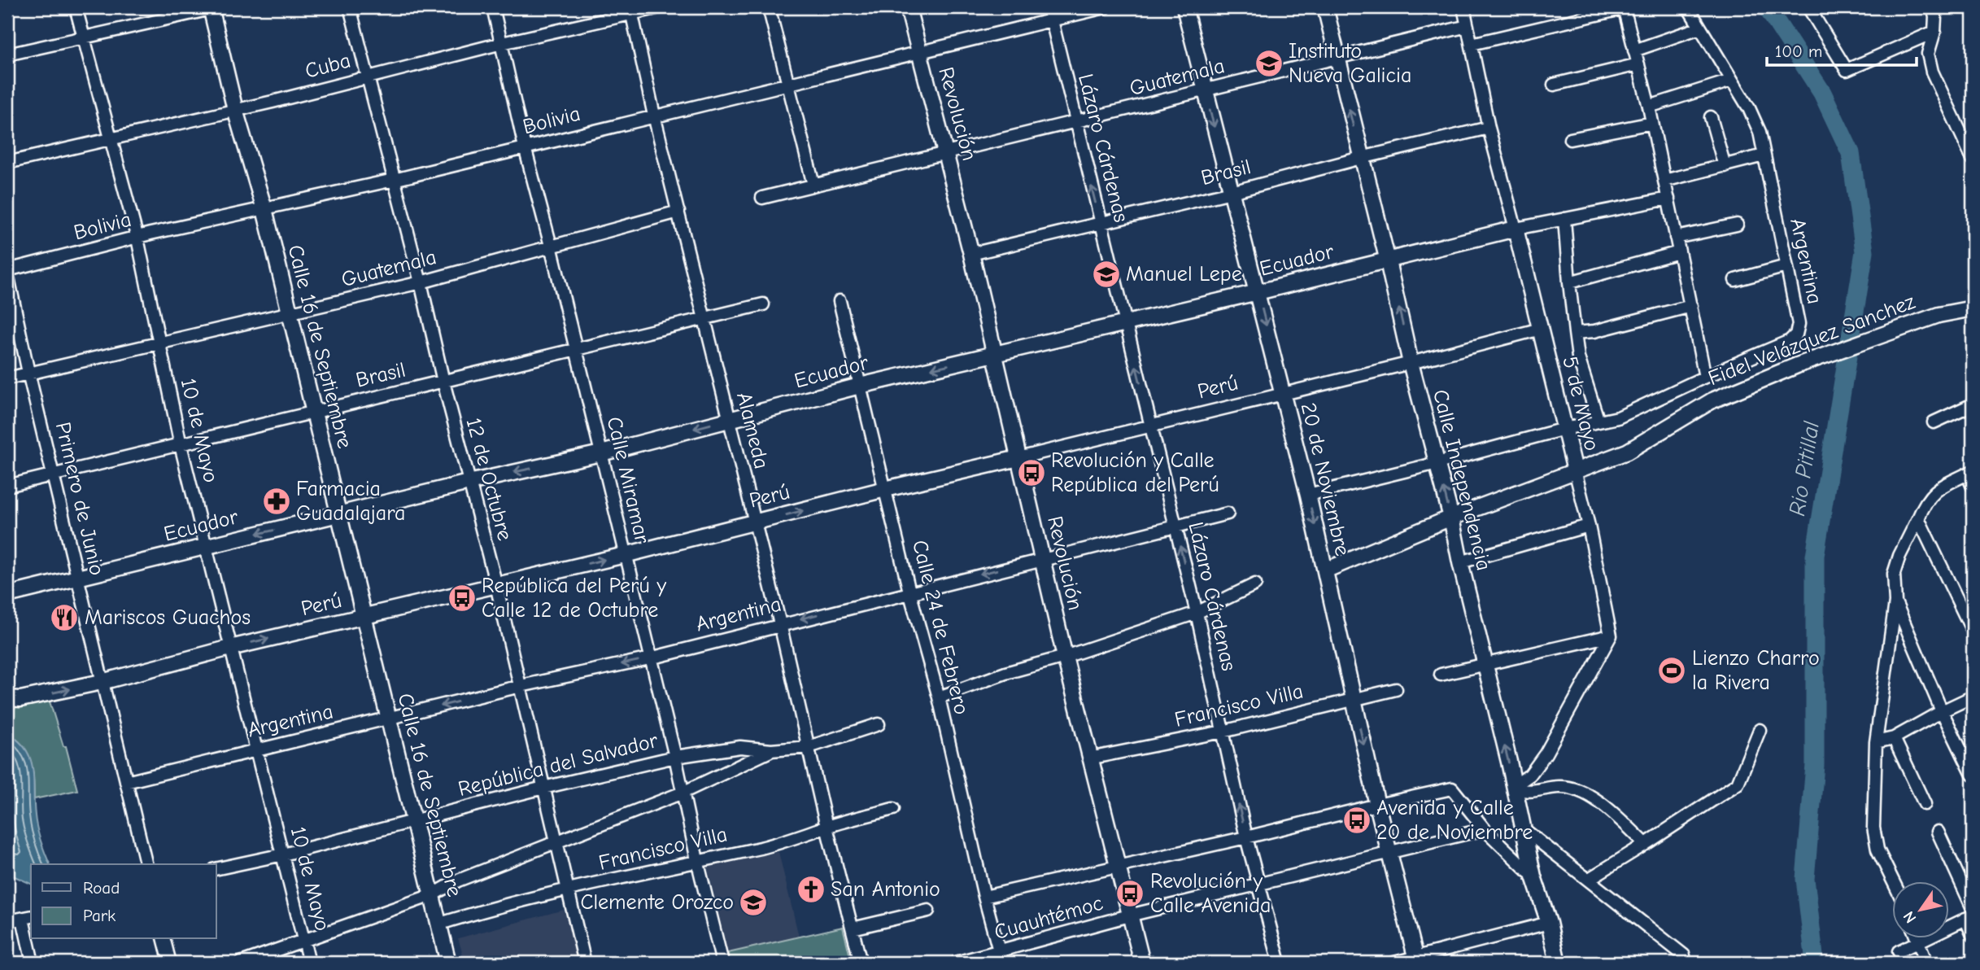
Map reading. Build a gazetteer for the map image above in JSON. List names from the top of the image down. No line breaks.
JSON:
{"streets":{"street":["Cuba","Guatemala","Revolución","Bolivia","Lázaro Cárdenas","Brasil","Ecuador","Argentina","Fidel Velázquez Sanchez","Calle 16 de Septiembre","Perú","5 de Mayo","10 de Mayo","Alameda","12 de Octubre","20 de Noviembre","Calle Miramar","Calle Independencia","Primero de Junio","Calle 24 de Febrero","Francisco Villa","República del Salvador","Cuauhtémoc"]},"crossings":[["Cuba","Calle 16 de Septiembre"],["Cuba","10 de Mayo"],["Cuba","Alameda"],["Cuba","12 de Octubre"],["Cuba","Calle Miramar"],["Guatemala","Revolución"],["Guatemala","Lázaro Cárdenas"],["Guatemala","Calle 16 de Septiembre"],["Guatemala","5 de Mayo"],["Guatemala","10 de Mayo"],["Guatemala","Alameda"],["Guatemala","12 de Octubre"],["Guatemala","20 de Noviembre"],["Guatemala","Calle Miramar"],["Guatemala","Calle Independencia"],["Guatemala","Primero de Junio"],["Revolución","Bolivia"],["Revolución","Brasil"],["Revolución","Ecuador"],["Revolución","Argentina"],["Revolución","Perú"],["Revolución","Francisco Villa"],["Revolución","Cuauhtémoc"],["Bolivia","Lázaro Cárdenas"],["Bolivia","Calle 16 de Septiembre"],["Bolivia","10 de Mayo"],["Bolivia","Alameda"],["Bolivia","12 de Octubre"],["Bolivia","Calle Miramar"],["Bolivia","Primero de Junio"],["Lázaro Cárdenas","Brasil"],["Lázaro Cárdenas","Ecuador"],["Lázaro Cárdenas","Argentina"],["Lázaro Cárdenas","Perú"],["Lázaro Cárdenas","Francisco Villa"],["Lázaro Cárdenas","Cuauhtémoc"],["Brasil","Calle 16 de Septiembre"],["Brasil","5 de Mayo"],["Brasil","10 de Mayo"],["Brasil","Alameda"],["Brasil","12 de Octubre"],["Brasil","20 de Noviembre"],["Brasil","Calle Miramar"],["Brasil","Calle Independencia"],["Brasil","Primero de Junio"],["Ecuador","Calle 16 de Septiembre"],["Ecuador","5 de Mayo"],["Ecuador","10 de Mayo"],["Ecuador","Alameda"],["Ecuador","12 de Octubre"],["Ecuador","20 de Noviembre"],["Ecuador","Calle Miramar"],["Ecuador","Calle Independencia"],["Ecuador","Primero de Junio"],["Ecuador","Calle 24 de Febrero"],["Argentina","Calle 16 de Septiembre"],["Argentina","5 de Mayo"],["Argentina","10 de Mayo"],["Argentina","Alameda"],["Argentina","12 de Octubre"],["Argentina","20 de Noviembre"],["Argentina","Calle Miramar"],["Argentina","Calle Independencia"],["Argentina","Primero de Junio"],["Argentina","Calle 24 de Febrero"],["Fidel Velázquez Sanchez","5 de Mayo"],["Fidel Velázquez Sanchez","20 de Noviembre"],["Fidel Velázquez Sanchez","Calle Independencia"],["Calle 16 de Septiembre","Perú"],["Calle 16 de Septiembre","Francisco Villa"],["Calle 16 de Septiembre","República del Salvador"],["Perú","5 de Mayo"],["Perú","10 de Mayo"],["Perú","Alameda"],["Perú","12 de Octubre"],["Perú","20 de Noviembre"],["Perú","Calle Miramar"],["Perú","Calle Independencia"],["Perú","Primero de Junio"],["Perú","Calle 24 de Febrero"],["10 de Mayo","República del Salvador"],["Alameda","Francisco Villa"],["Alameda","República del Salvador"],["12 de Octubre","Francisco Villa"],["12 de Octubre","República del Salvador"],["20 de Noviembre","Francisco Villa"],["20 de Noviembre","Cuauhtémoc"],["Calle Miramar","Francisco Villa"],["Calle Miramar","República del Salvador"],["Calle 24 de Febrero","Cuauhtémoc"]],"one_way":["Lázaro Cárdenas","20 de Noviembre","Calle Independencia"],"water":["Rio Pitillal"],"places":{"school or university":["Instituto Nueva Galicia","Manuel Lepe","Clemente Orozco"],"bus stop":["Revolución y Calle República del Perú","República del Perú y Calle 12 de Octubre","Avenida y Calle 20 de Noviembre","Revolución y Calle Avenida"],"pharmacy":["Farmacia Guadalajara"],"restaurant":["Mariscos Guachos"],"sports":["Lienzo Charro la Rivera"],"church":["San Antonio"]},"legend":["Road","Park"],"scale_bar":"100 m","north":"bottom left"}
